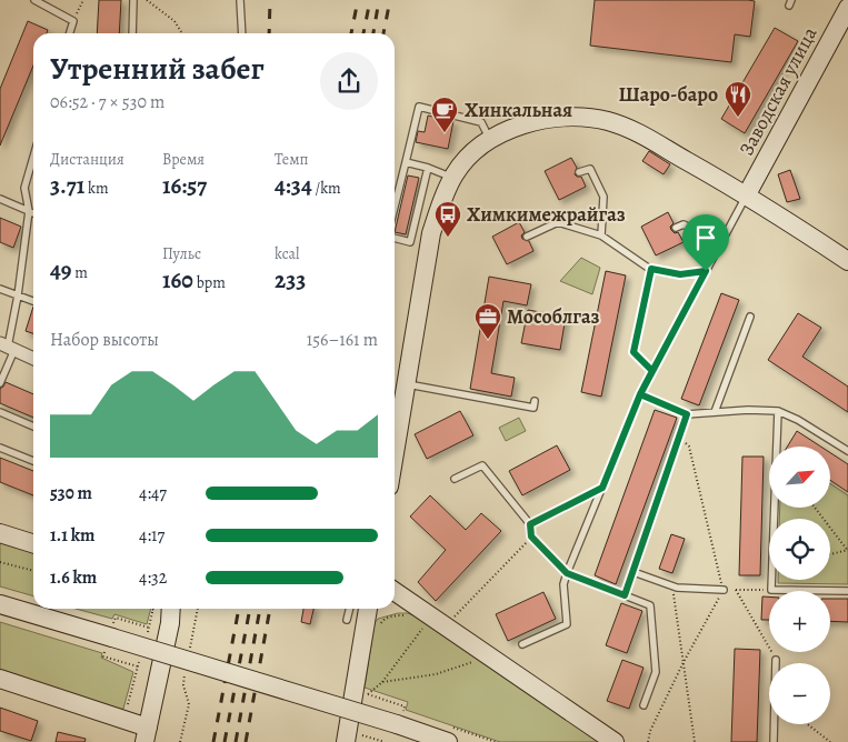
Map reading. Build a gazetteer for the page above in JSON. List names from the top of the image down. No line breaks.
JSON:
{"streets":{"street":["Заводская улица"]},"places":{"restaurant":["Шаро-баро"],"cafe":["Хинкальная"],"bus stop":["Химкимежрайгаз"],"office":["Мособлгаз"]},"north":"top right","page":{"heading":["Утренний забег","06:52 · 7 × 530 m"],"stats":[["Дистанция","3.71 km"],["Время","16:57"],["Темп","4:34 /km"],["49 m"],["Пульс","160 bpm"],["kcal","233"]],"chart":["Набор высоты","156–161 m"],"map_buttons":["+","−"],"list":[{"name":"530 m","note":"4:47"},{"name":"1.1 km","note":"4:17"},{"name":"1.6 km","note":"4:32"}]}}
